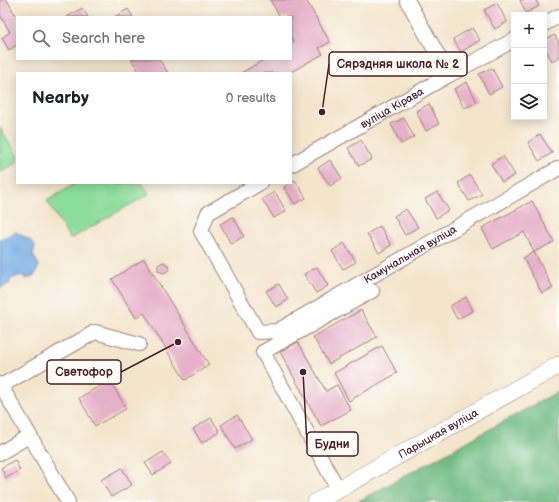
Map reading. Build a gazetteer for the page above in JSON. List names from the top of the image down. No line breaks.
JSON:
{"streets":{"main road":["Парыцкая вуліца"],"street":["вуліца Кірава","Камунальная вуліца"]},"places":["Сярэдняя школа № 2","Светофор","Будни"],"page":{"map_buttons":["+","−"],"search":"Search here","heading":["Nearby","0 results"]}}
